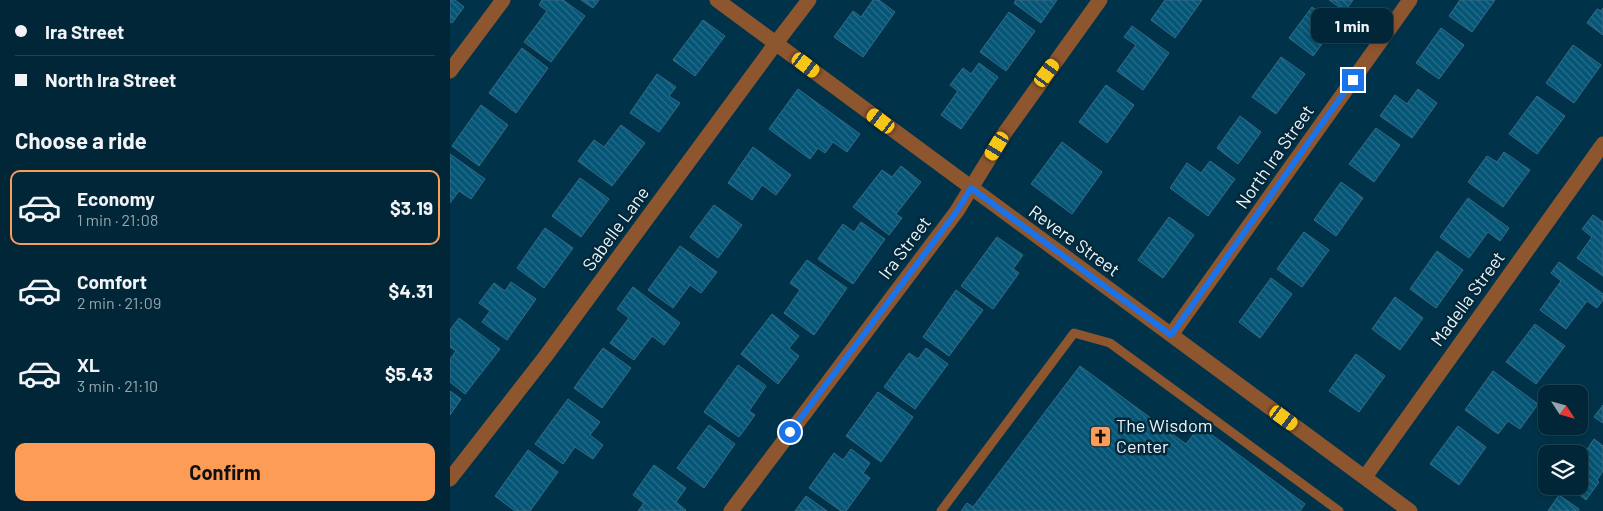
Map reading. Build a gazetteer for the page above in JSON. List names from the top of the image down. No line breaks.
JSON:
{"streets":{"street":["North Ira Street","Sabelle Lane","Revere Street","Ira Street","Madella Street"]},"crossings":[["North Ira Street","Revere Street"],["Sabelle Lane","Revere Street"],["Revere Street","Ira Street"],["Revere Street","Madella Street"]],"places":{"church":["The Wisdom Center"]},"north":"bottom right","page":{"banner":["Ira Street","North Ira Street"],"bubble":"1 min","heading":"Choose a ride","list":[{"name":"Economy","note":"1 min · 21:08","value":"$3.19"},{"name":"Comfort","note":"2 min · 21:09","value":"$4.31"},{"name":"XL","note":"3 min · 21:10","value":"$5.43"}],"buttons":"Confirm"}}
